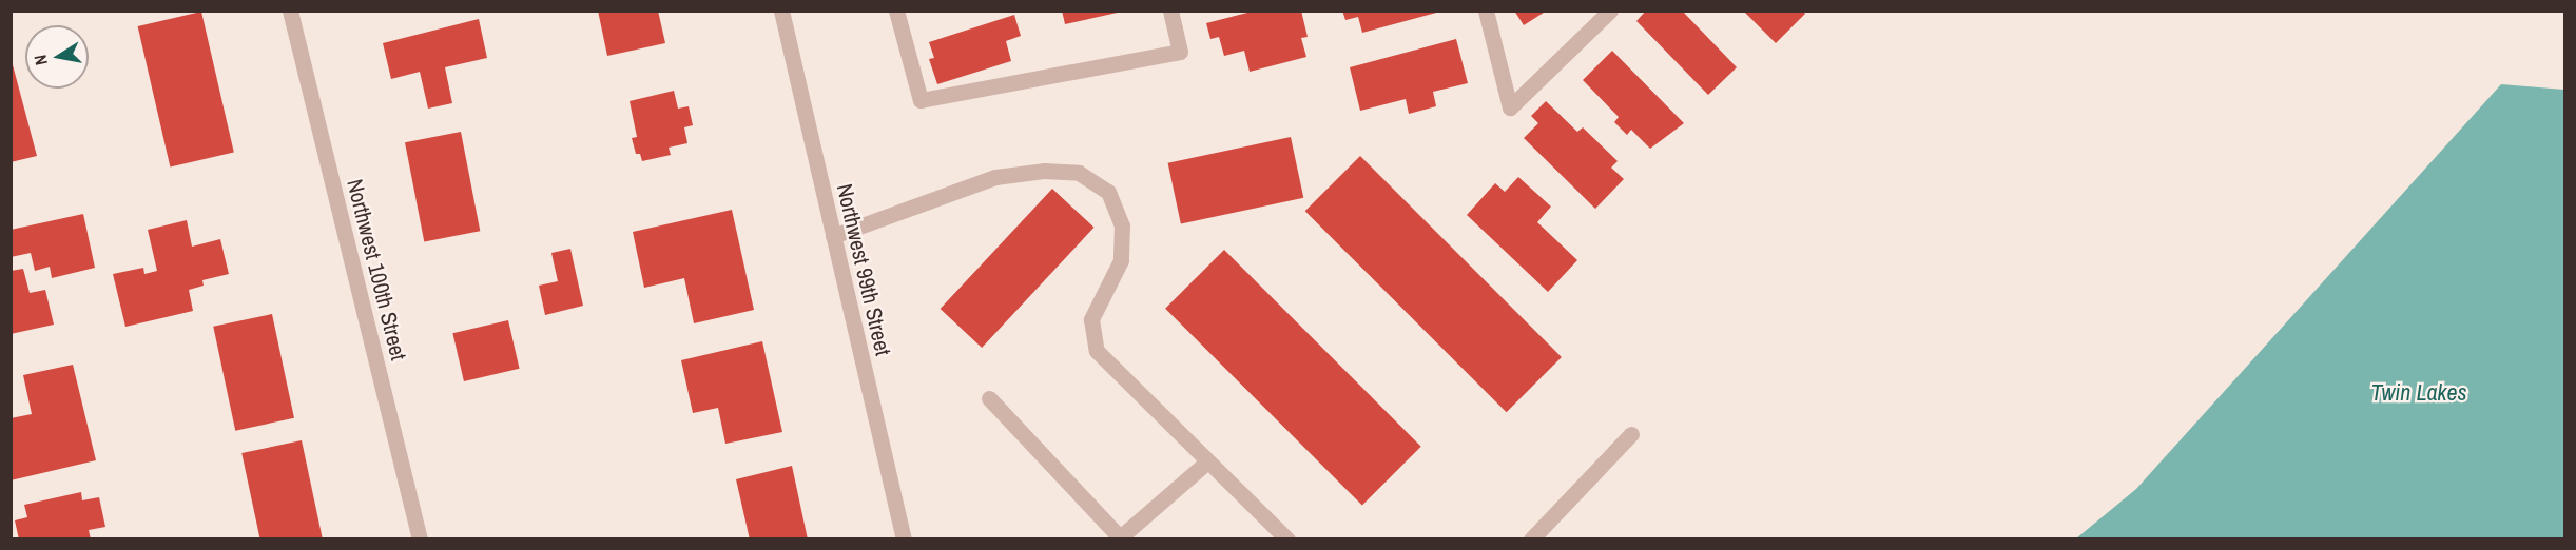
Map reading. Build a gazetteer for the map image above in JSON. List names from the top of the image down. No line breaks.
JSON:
{"streets":{"street":["Northwest 100th Street","Northwest 99th Street"]},"water":["Twin Lakes"],"north":"left"}
